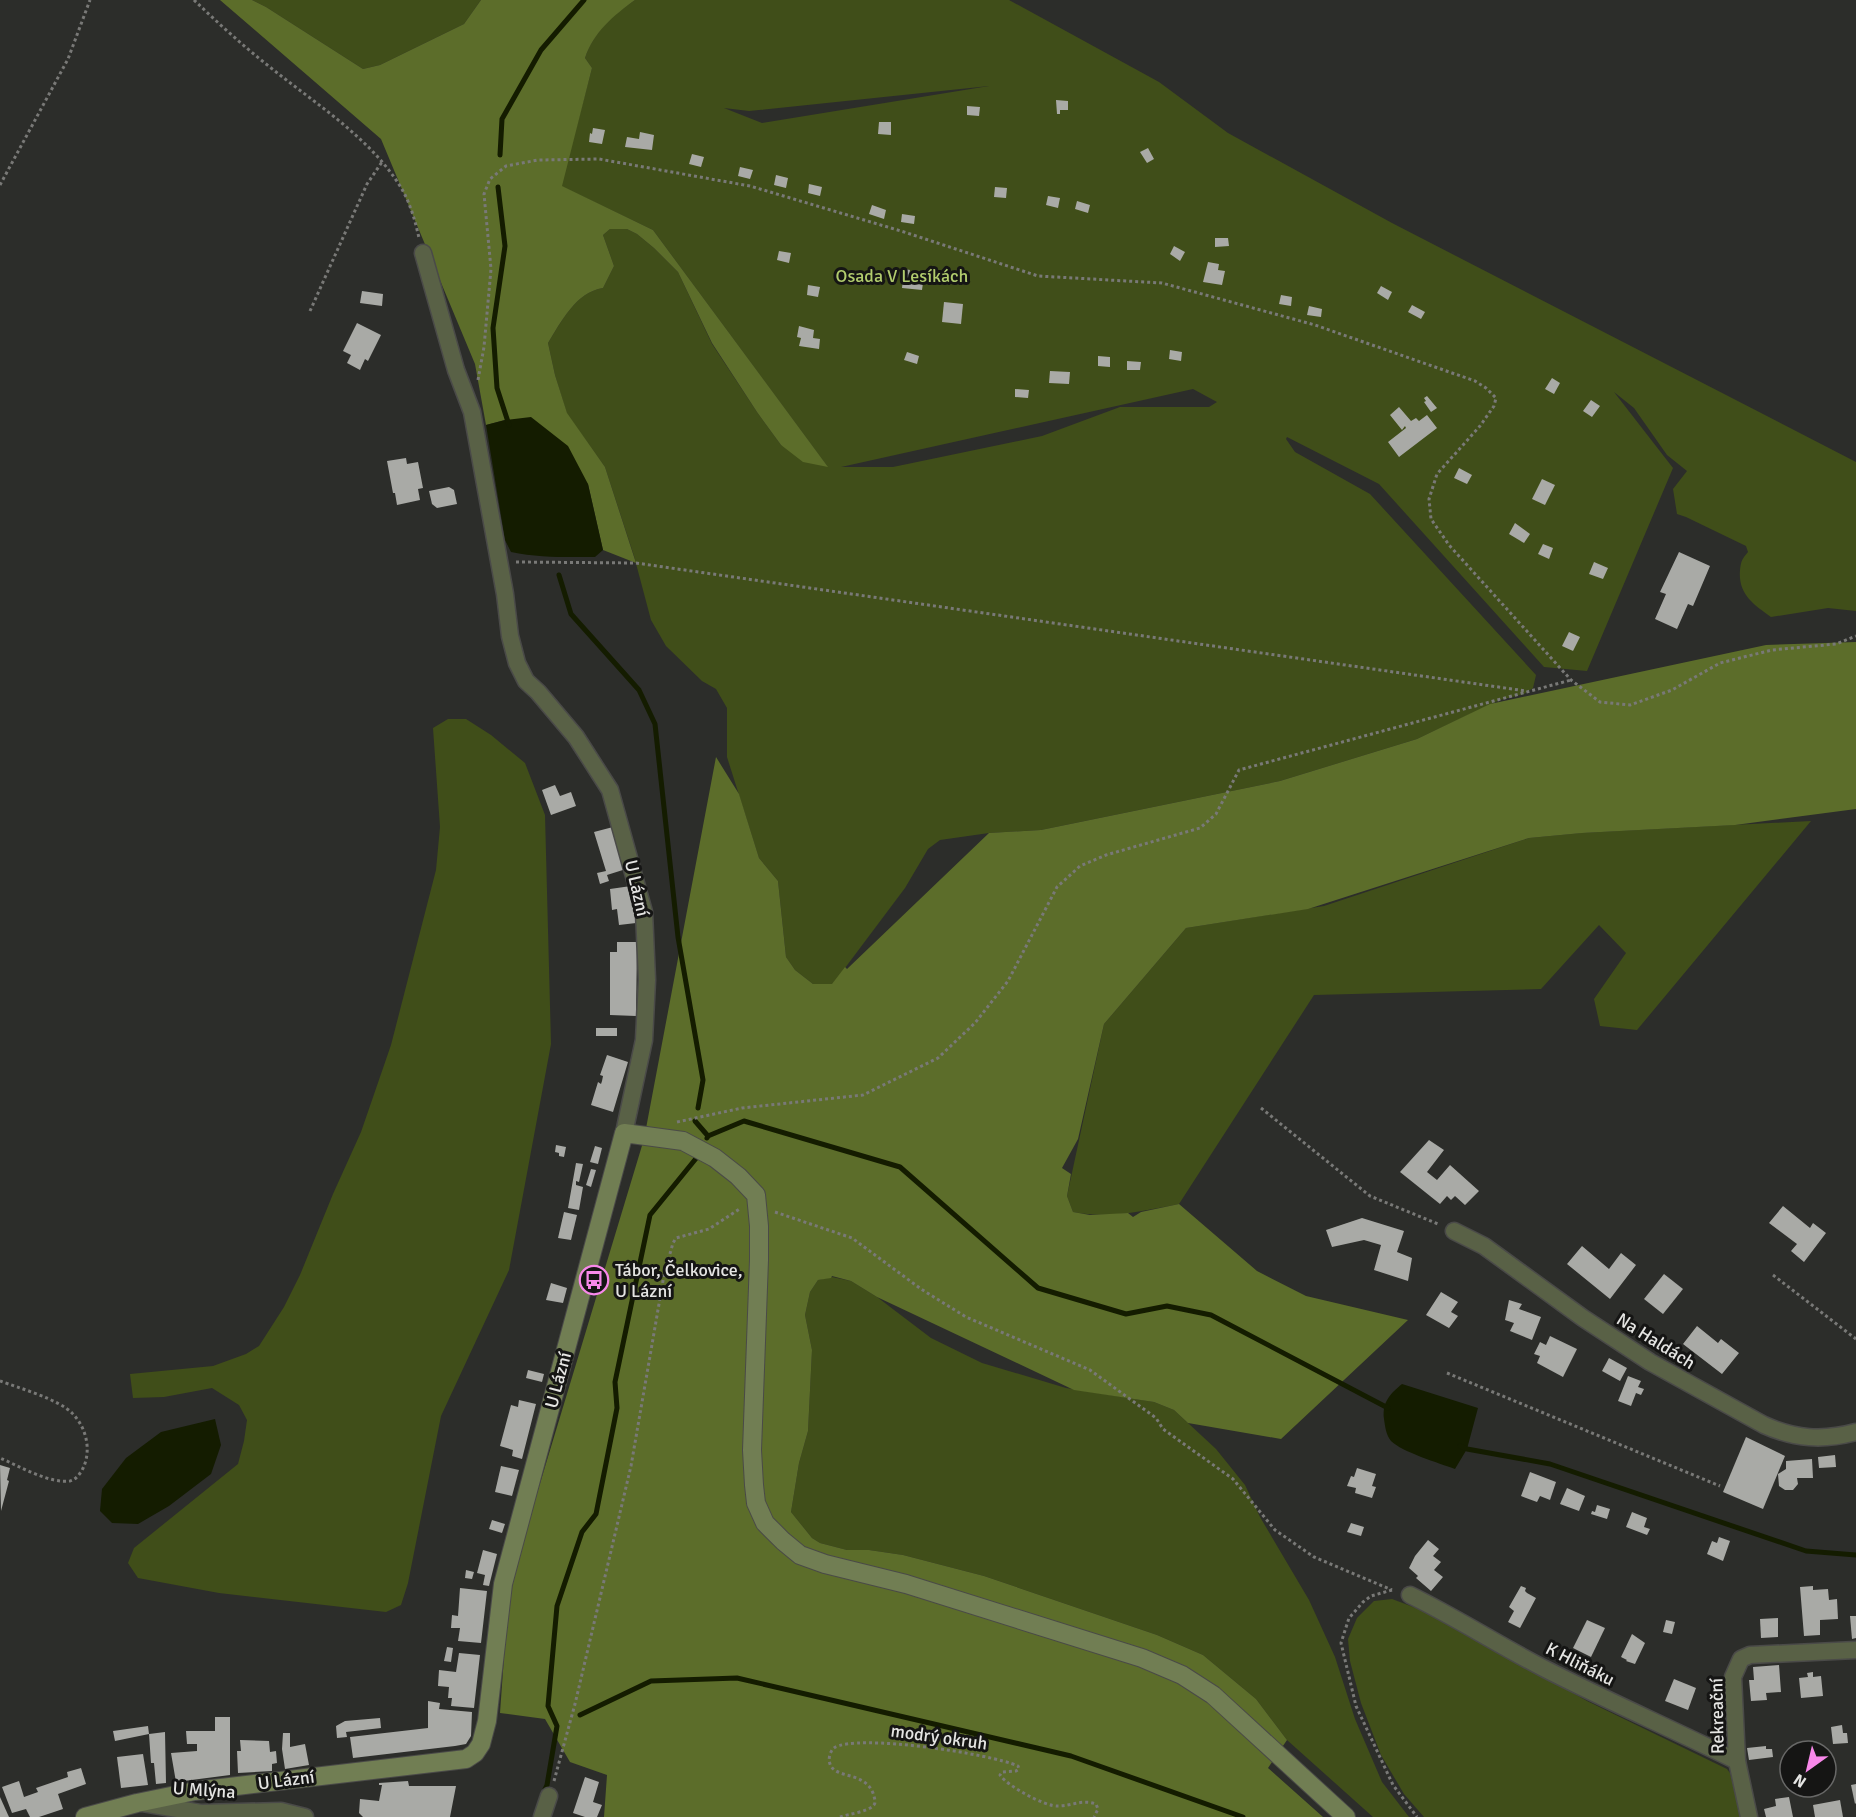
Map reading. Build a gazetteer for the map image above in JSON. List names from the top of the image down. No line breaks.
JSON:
{"streets":{"street":["U Lázní","Na Haldách","K Hliňáku","Rekreační","U Mlýna"],"path":["modrý okruh"]},"crossings":[["U Lázní","U Mlýna"],["K Hliňáku","Rekreační"]],"parks":["Osada V Lesíkách"],"places":{"bus stop":["Tábor, Čelkovice, U Lázní"]},"north":"bottom left"}
